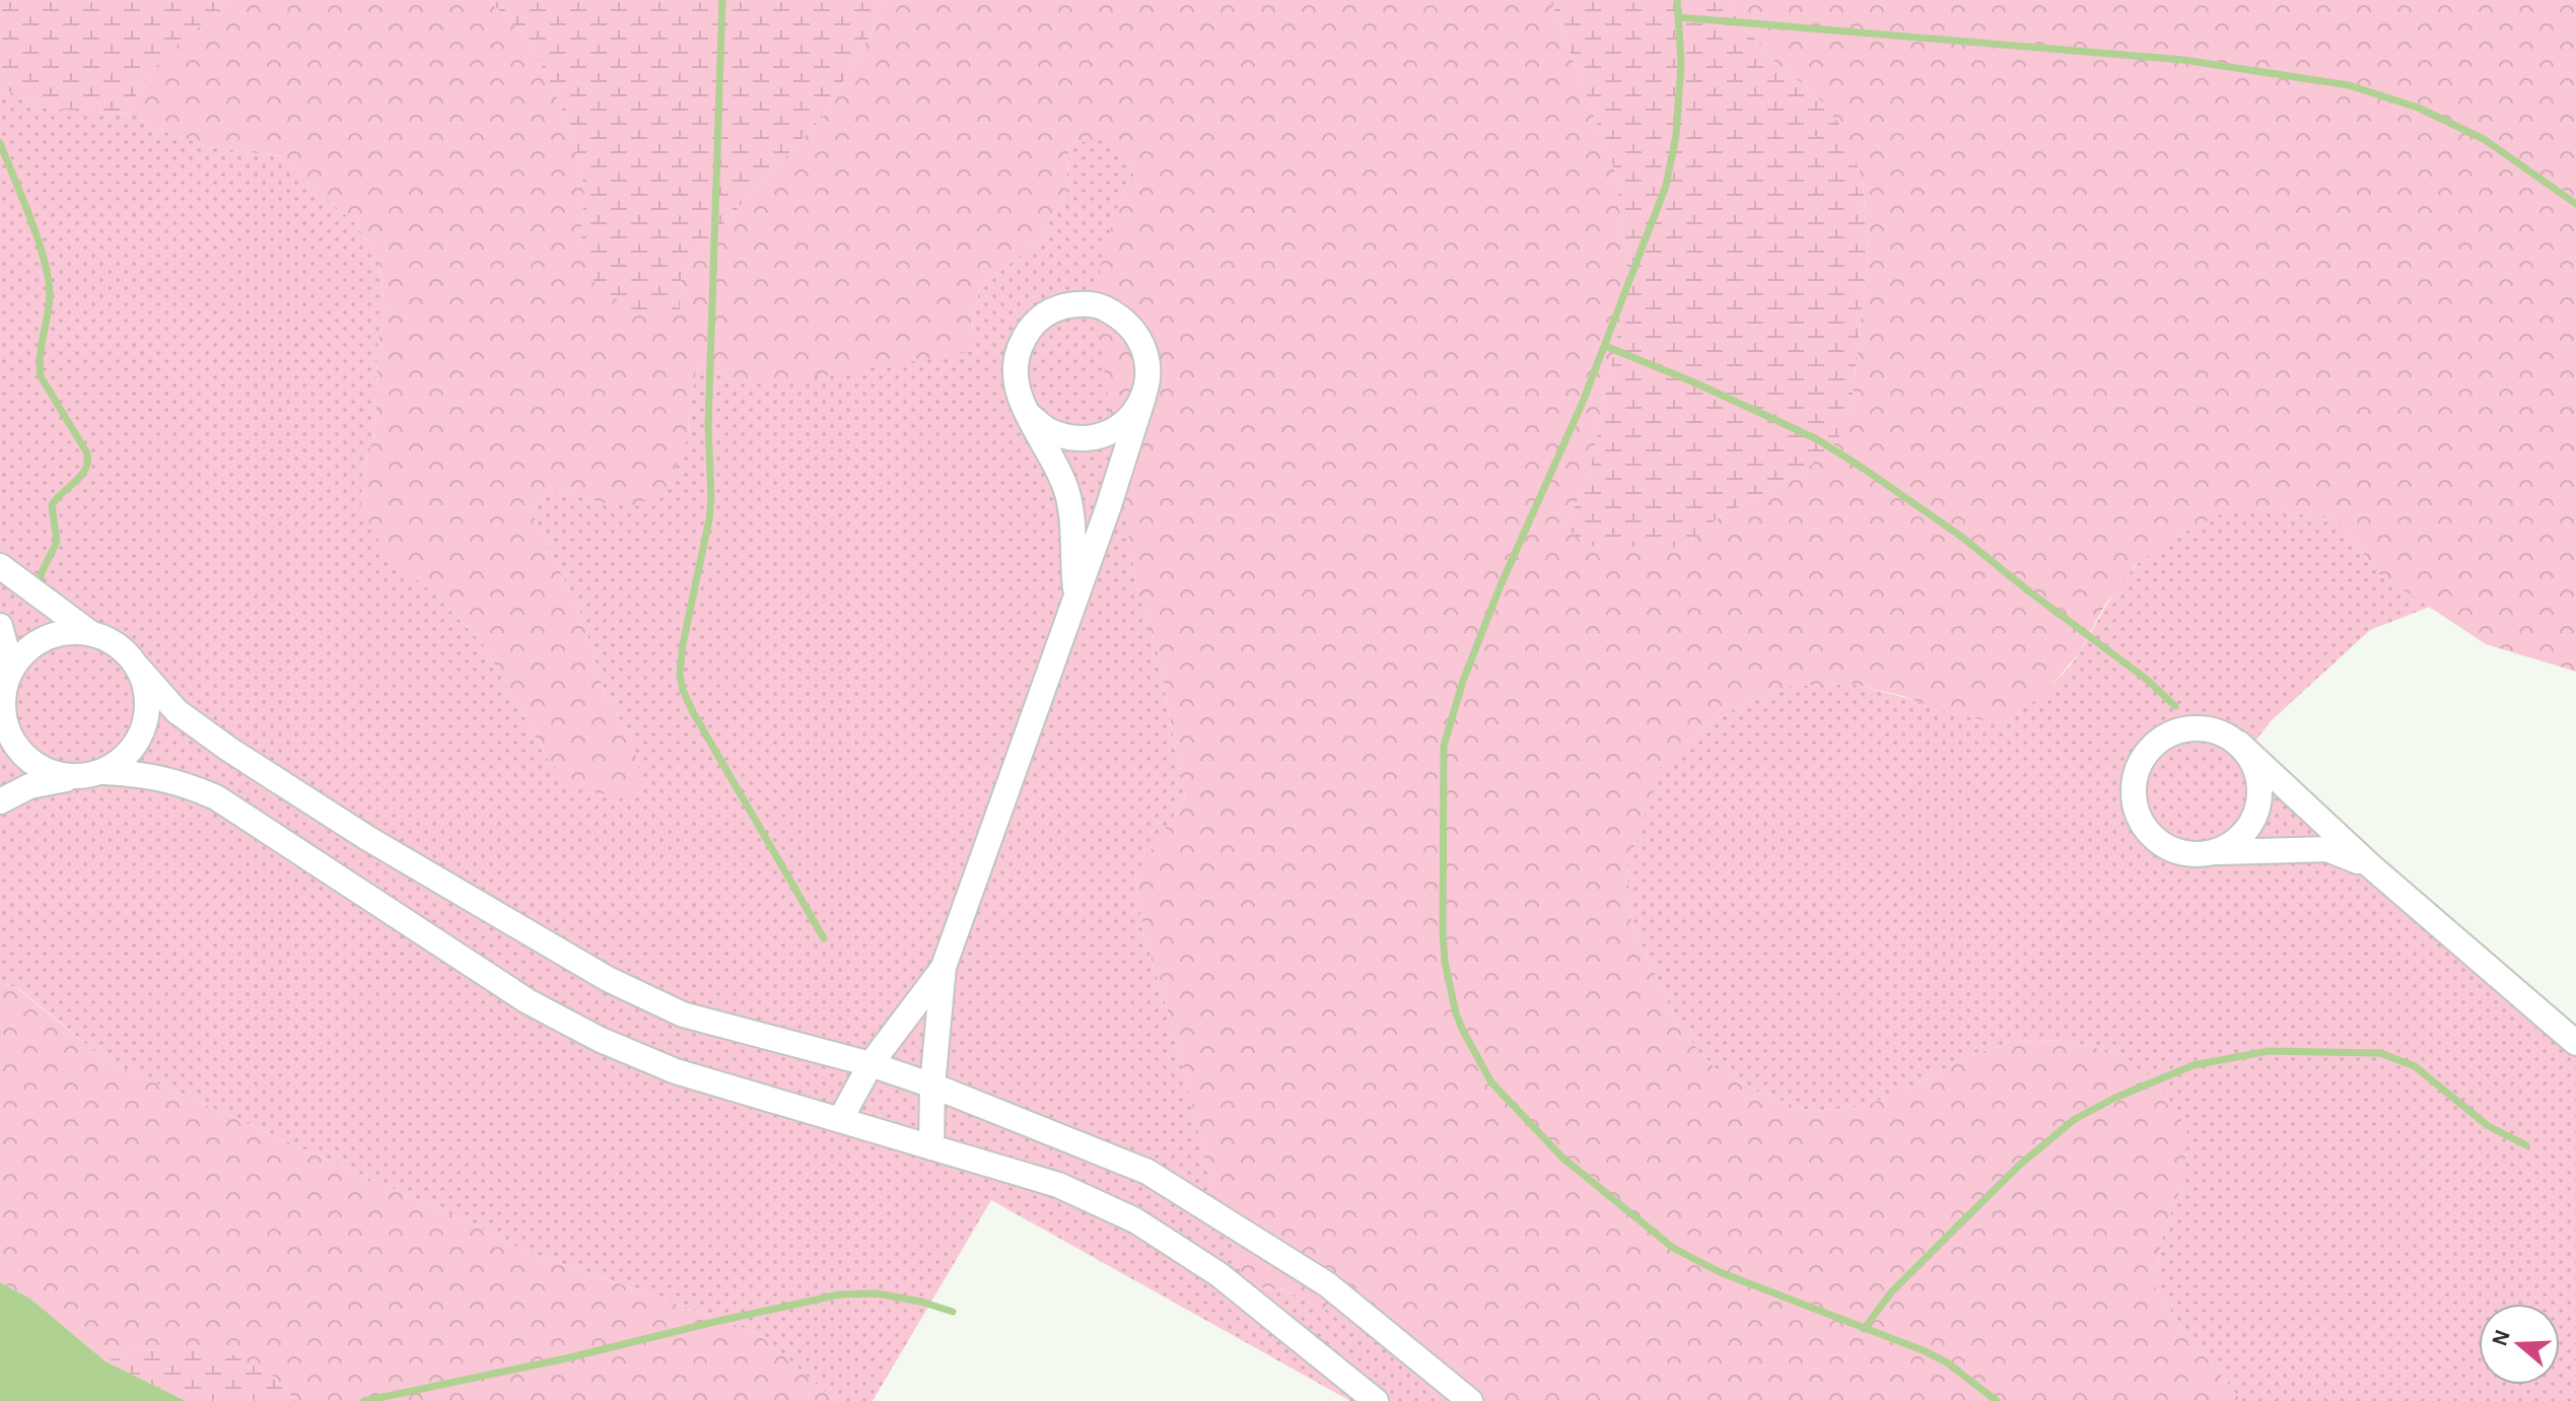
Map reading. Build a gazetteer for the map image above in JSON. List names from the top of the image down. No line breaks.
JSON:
{"north":"left"}
